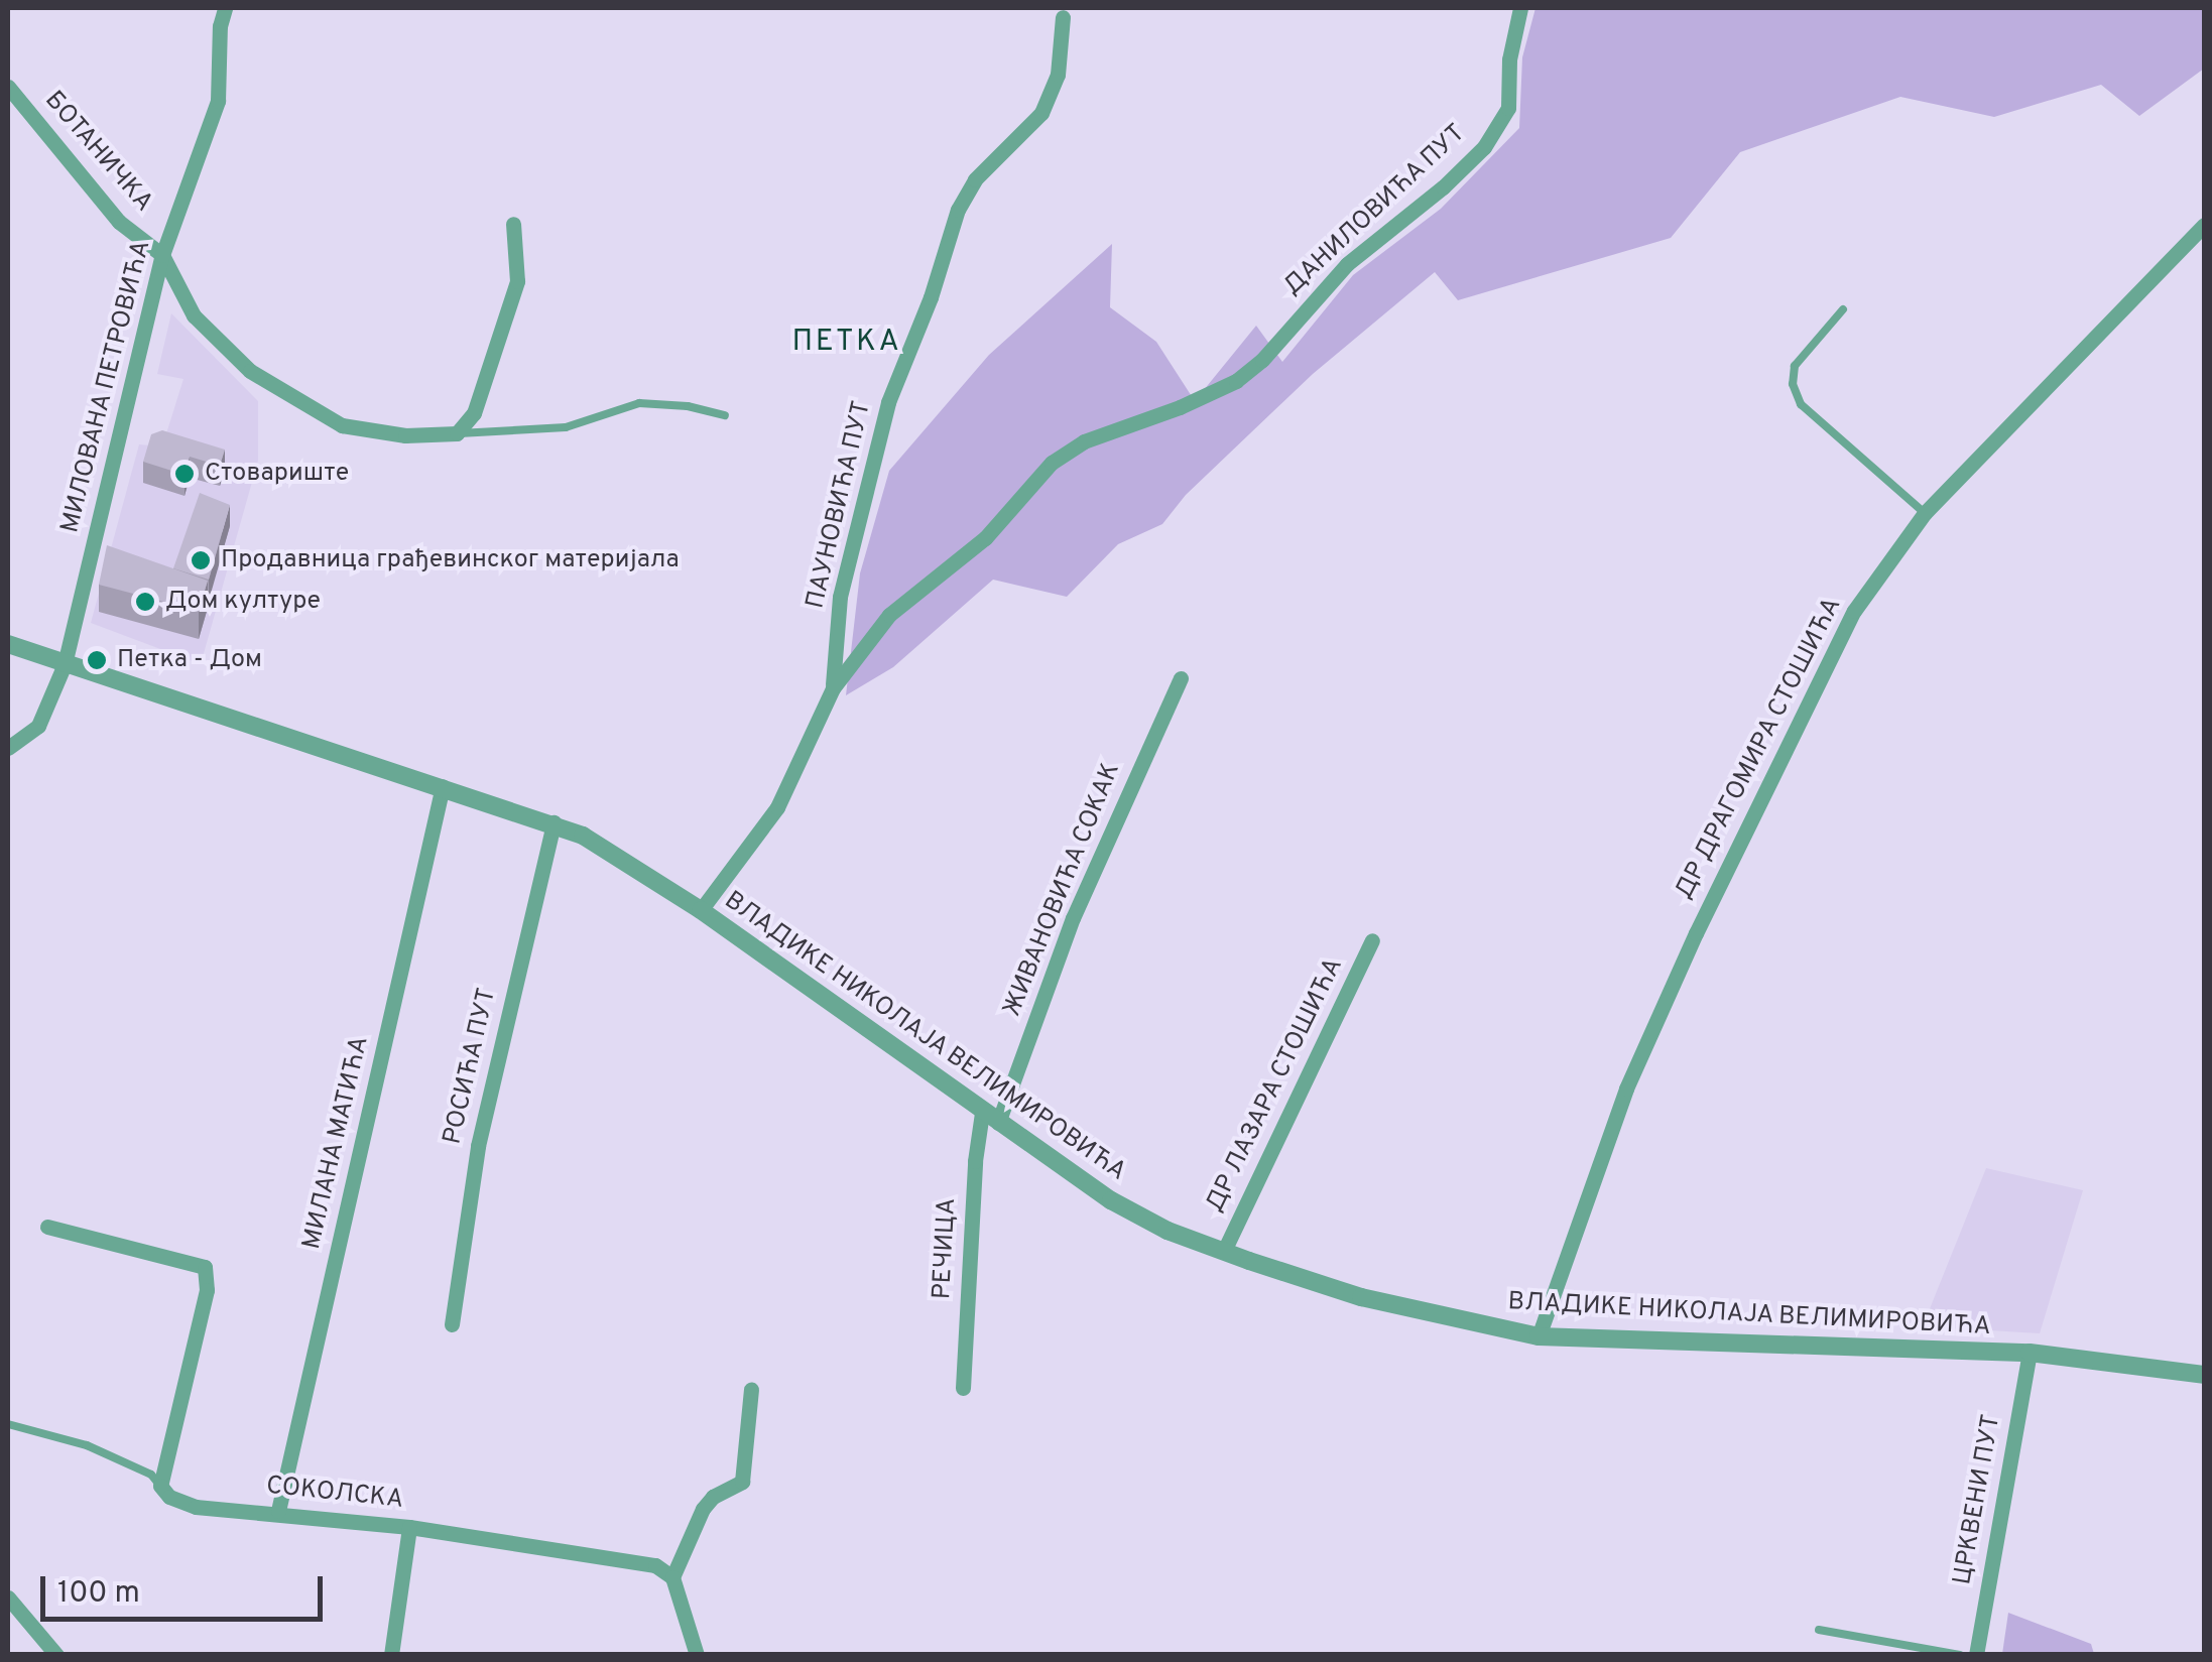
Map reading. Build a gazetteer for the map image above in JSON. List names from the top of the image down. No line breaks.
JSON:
{"streets":{"street":["БОТАНИЧКА","ДАНИЛОВИЋА ПУТ","МИЛОВАНА ПЕТРОВИЋА","ПАУНОВИЋА ПУТ","ДР ДРАГОМИРА СТОШИЋА","ЖИВАНОВИЋА СОКАК","ВЛАДИКЕ НИКОЛАЈА ВЕЛИМИРОВИЋА","РОСИЋА ПУТ","ДР ЛАЗАРА СТОШИЋА","МИЛАНА МАТИЋА","РЕЧИЦА","СОКОЛСКА","ЦРКВЕНИ ПУТ"]},"crossings":[["БОТАНИЧКА","МИЛОВАНА ПЕТРОВИЋА"],["ДАНИЛОВИЋА ПУТ","ПАУНОВИЋА ПУТ"],["ДАНИЛОВИЋА ПУТ","ВЛАДИКЕ НИКОЛАЈА ВЕЛИМИРОВИЋА"],["МИЛОВАНА ПЕТРОВИЋА","ВЛАДИКЕ НИКОЛАЈА ВЕЛИМИРОВИЋА"],["ДР ДРАГОМИРА СТОШИЋА","ВЛАДИКЕ НИКОЛАЈА ВЕЛИМИРОВИЋА"],["ЖИВАНОВИЋА СОКАК","ВЛАДИКЕ НИКОЛАЈА ВЕЛИМИРОВИЋА"],["ЖИВАНОВИЋА СОКАК","РЕЧИЦА"],["ВЛАДИКЕ НИКОЛАЈА ВЕЛИМИРОВИЋА","РОСИЋА ПУТ"],["ВЛАДИКЕ НИКОЛАЈА ВЕЛИМИРОВИЋА","ДР ЛАЗАРА СТОШИЋА"],["ВЛАДИКЕ НИКОЛАЈА ВЕЛИМИРОВИЋА","МИЛАНА МАТИЋА"],["ВЛАДИКЕ НИКОЛАЈА ВЕЛИМИРОВИЋА","РЕЧИЦА"],["ВЛАДИКЕ НИКОЛАЈА ВЕЛИМИРОВИЋА","ЦРКВЕНИ ПУТ"],["МИЛАНА МАТИЋА","СОКОЛСКА"]],"districts":["ПЕТКА"],"places":["Стовариште","Продавница грађевинског материјала","Дом културе","Петка - Дом"],"scale_bar":"100 m"}
